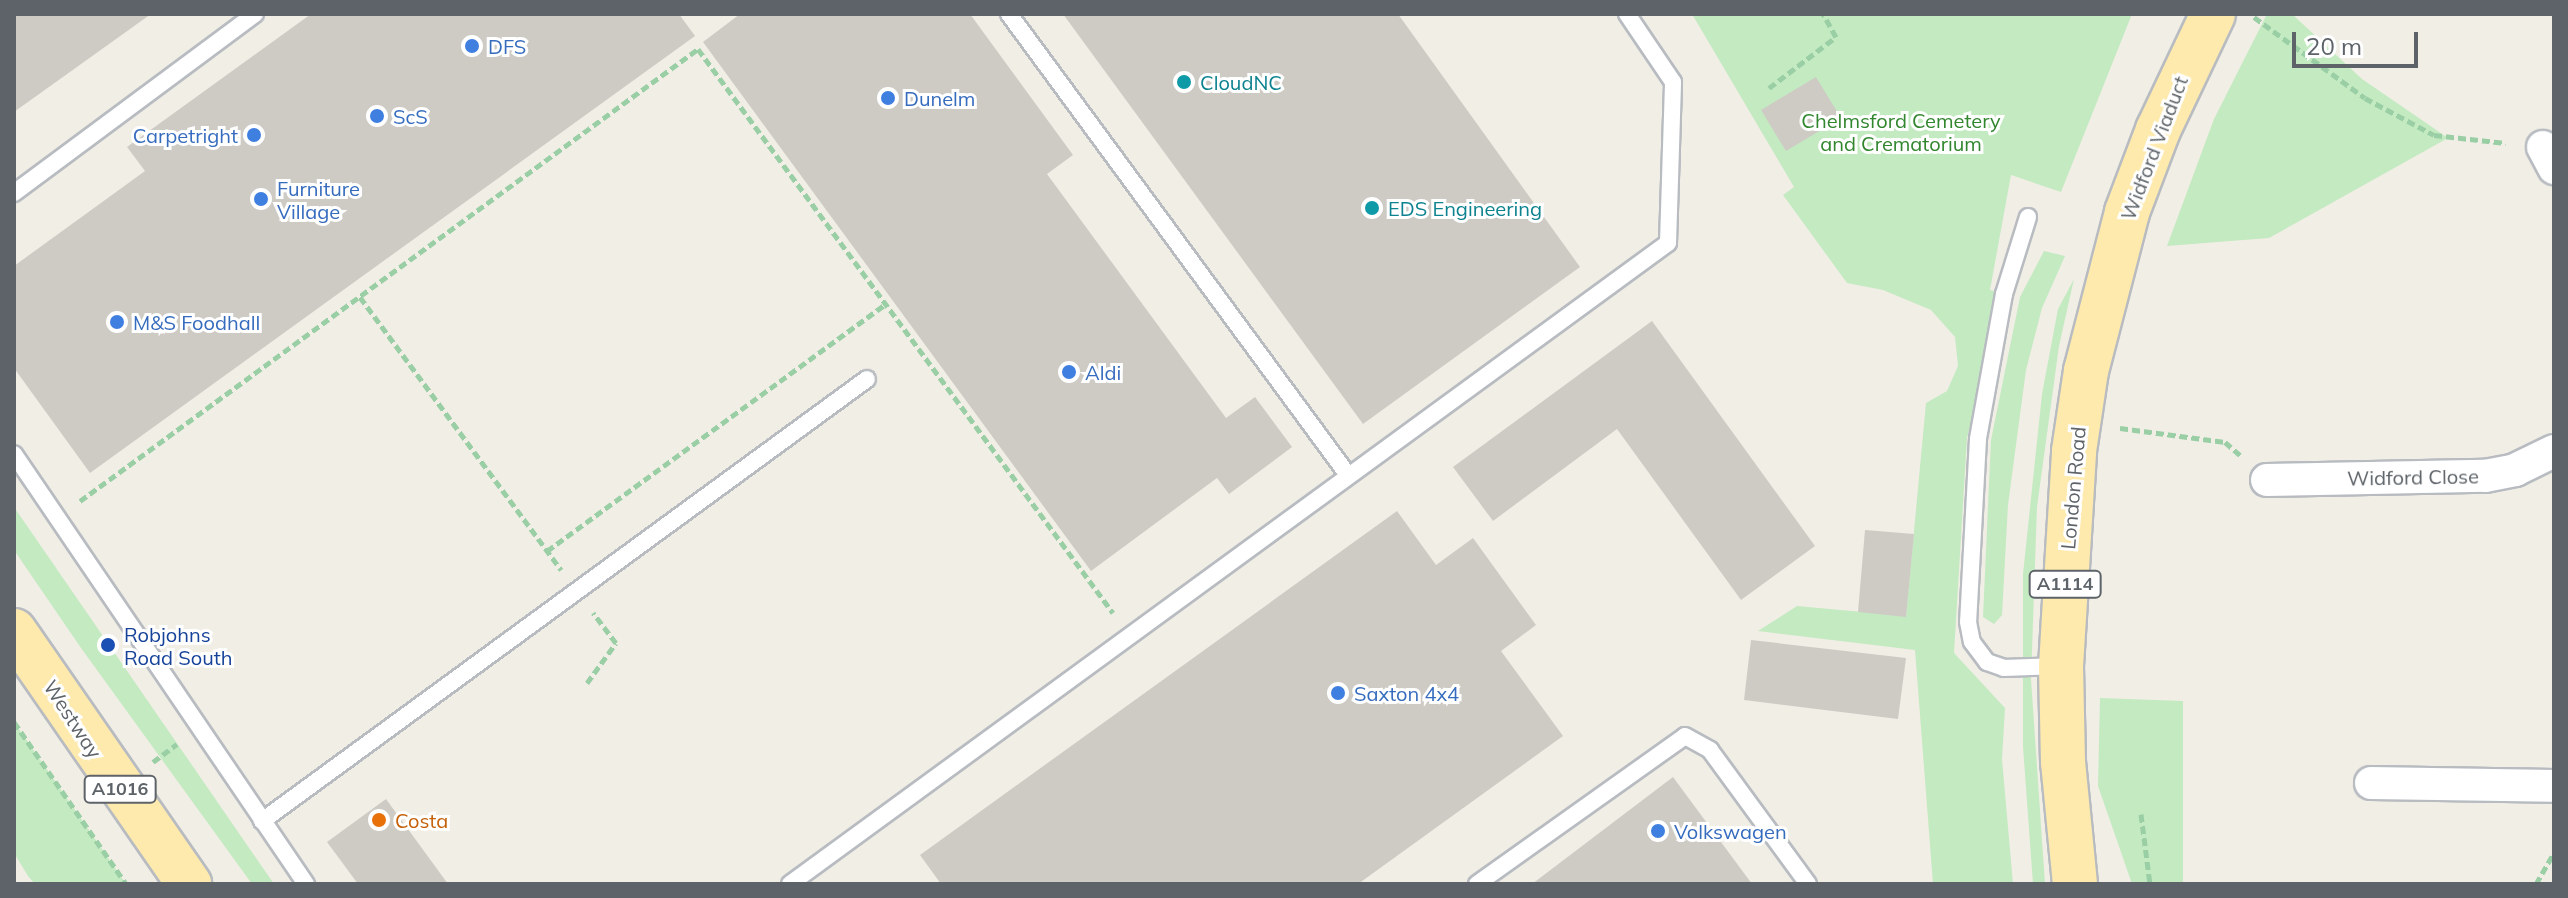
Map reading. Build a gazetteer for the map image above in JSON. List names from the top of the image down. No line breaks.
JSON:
{"streets":{"main road":["Widford Viaduct","London Road","A1114","Westway","A1016"],"street":["Widford Close"]},"crossings":[["Widford Viaduct","London Road"]],"parks":["Chelmsford Cemetery and Crematorium"],"places":["DFS","CloudNC","Dunelm","ScS","Carpetright","Furniture Village","EDS Engineering","M&S Foodhall","Aldi","Robjohns Road South","Saxton 4x4","Costa","Volkswagen"],"scale_bar":"20 m"}
